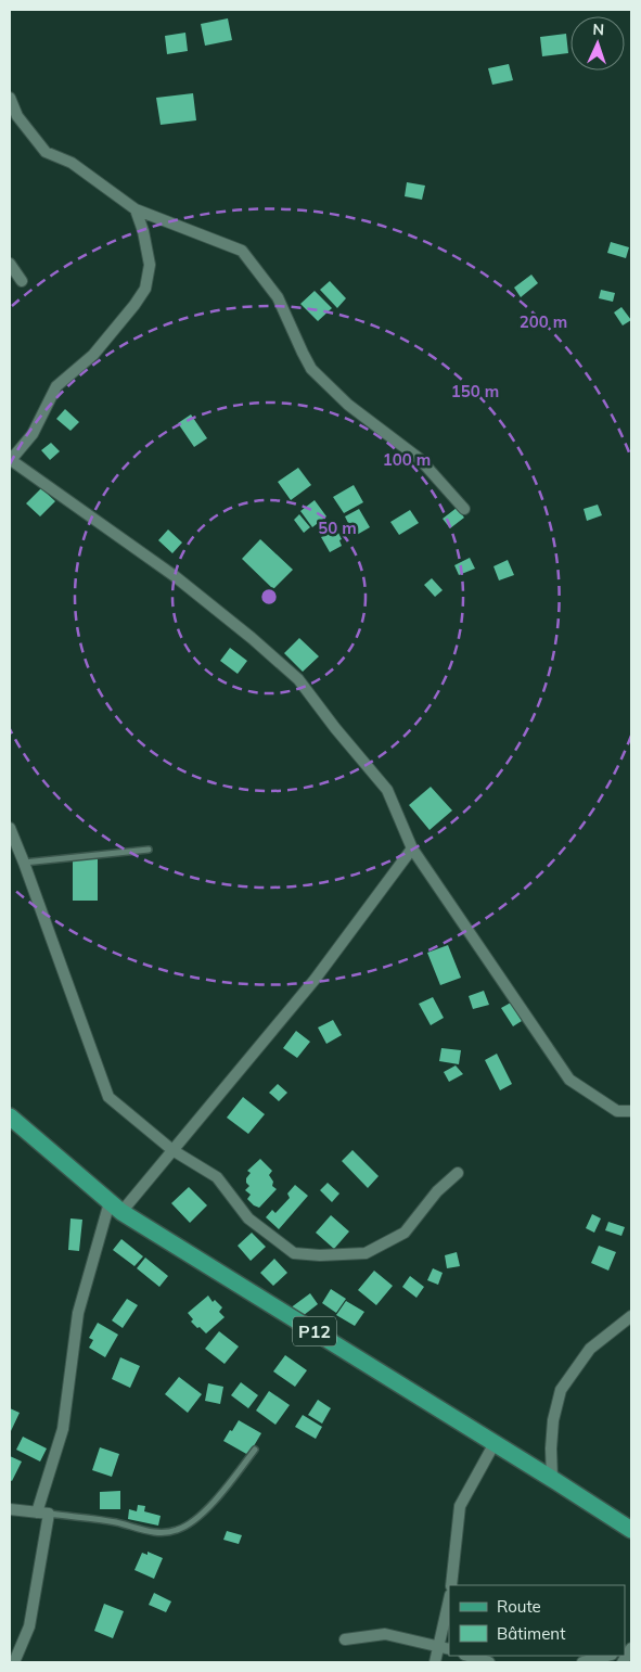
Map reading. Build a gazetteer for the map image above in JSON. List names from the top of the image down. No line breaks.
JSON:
{"streets":{"main road":["P12"]},"legend":["Route","Bâtiment"],"north":"top","rings":["200 m","150 m","100 m","50 m"]}
